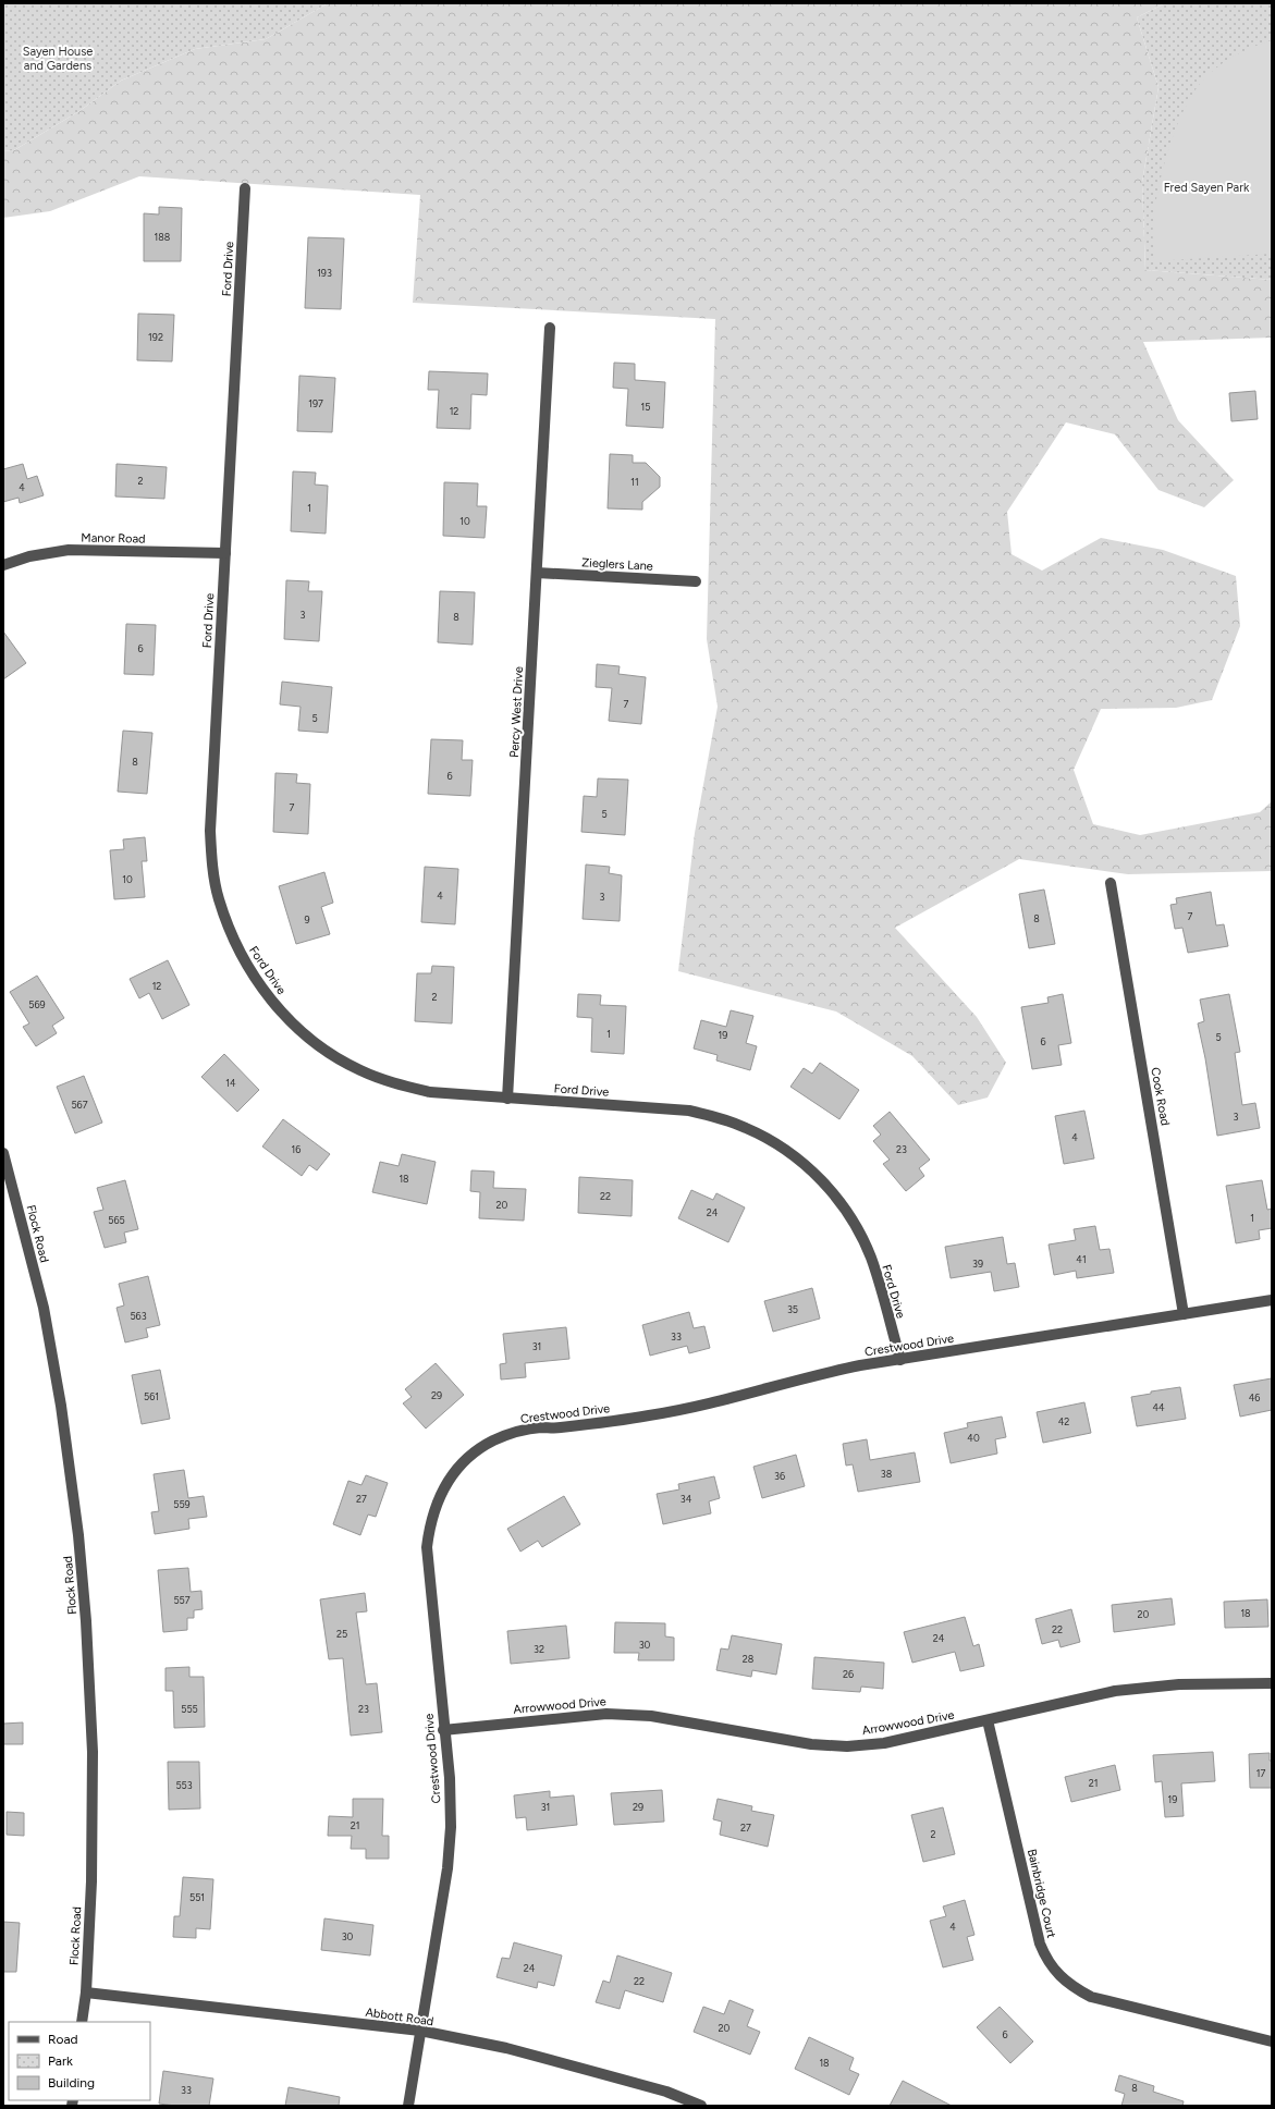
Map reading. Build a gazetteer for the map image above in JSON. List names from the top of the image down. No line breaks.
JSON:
{"streets":{"street":["Ford Drive","Manor Road","Zieglers Lane","Percy West Drive","Cook Road","Flock Road","Crestwood Drive","Arrowwood Drive","Bainbridge Court","Abbott Road"]},"crossings":[["Ford Drive","Manor Road"],["Ford Drive","Percy West Drive"],["Ford Drive","Crestwood Drive"],["Zieglers Lane","Percy West Drive"],["Cook Road","Crestwood Drive"],["Flock Road","Abbott Road"],["Crestwood Drive","Arrowwood Drive"],["Crestwood Drive","Abbott Road"],["Arrowwood Drive","Bainbridge Court"]],"parks":["Sayen House and Gardens","Fred Sayen Park"],"house_numbers":["188","193","192","197","15","12","2","11","4","1","10","3","8","6","7","5","8","6","7","5","10","4","3","7","8","9","12","2","569","1","19","5","6","14","567","3","4","16","23","18","22","20","24","1","565","41","39","35","563","33","31","29","561","46","44","42","40","38","36","27","34","559","557","18","20","22","25","24","30","32","28","26","555","23","17","21","553","19","31","29","21","27","2","551","4","30","24","22","20","6","18","8","33"],"legend":["Road","Park","Building"]}
